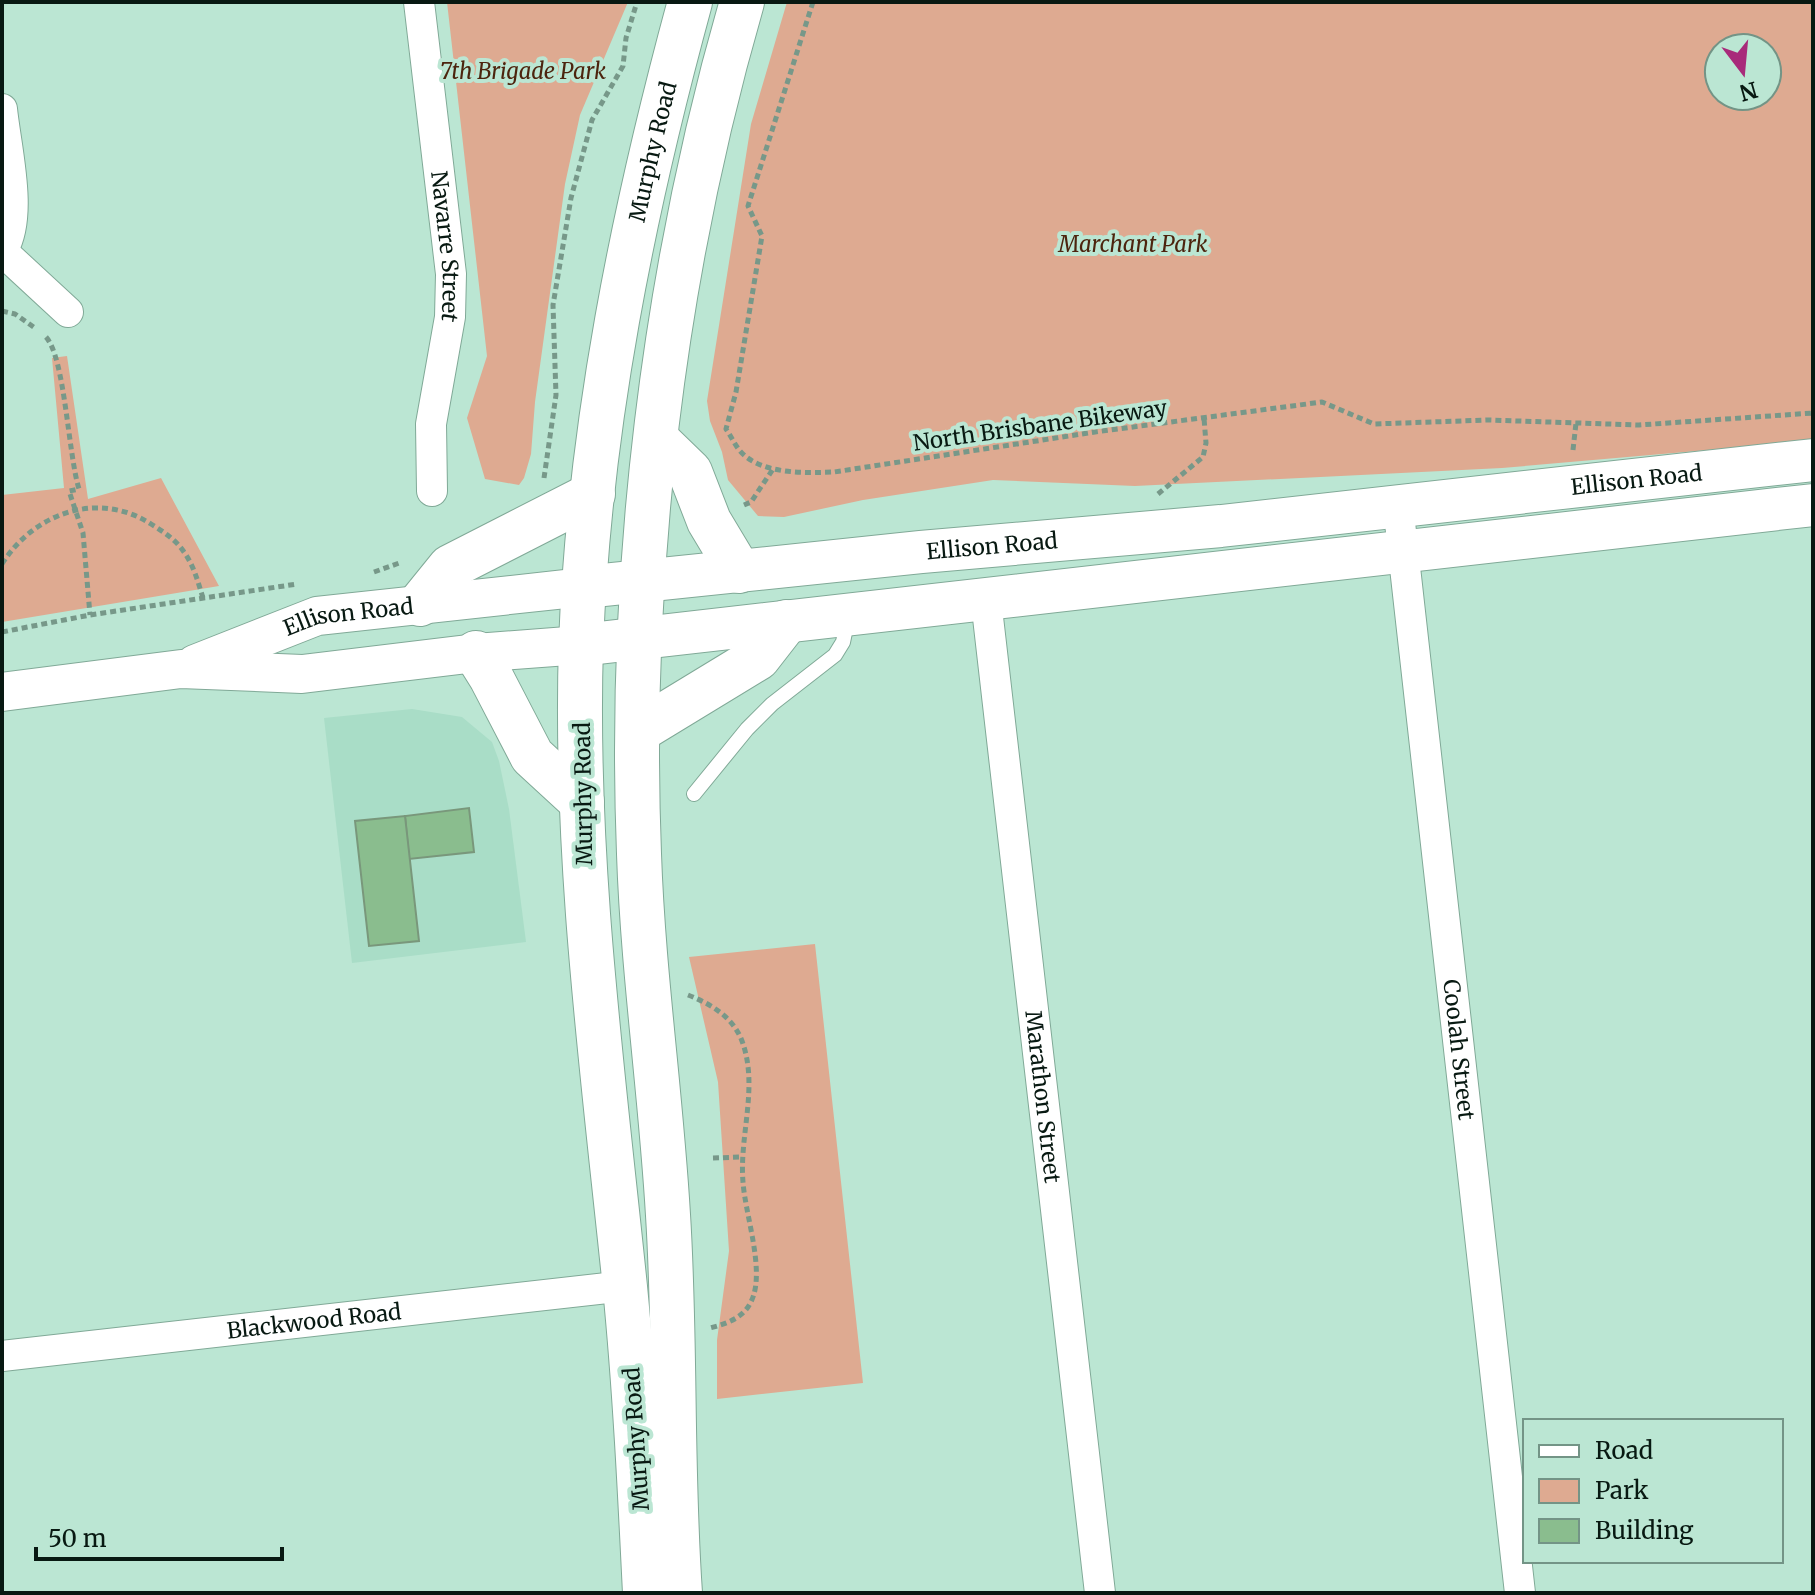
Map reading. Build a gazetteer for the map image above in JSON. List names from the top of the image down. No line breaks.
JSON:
{"streets":{"main road":["Murphy Road","Ellison Road"],"street":["Navarre Street","Coolah Street","Marathon Street","Blackwood Road"],"path":["North Brisbane Bikeway"]},"crossings":[["Murphy Road","Ellison Road"],["Murphy Road","Blackwood Road"],["Ellison Road","Coolah Street"],["Ellison Road","Marathon Street"]],"parks":["7th Brigade Park","Marchant Park"],"legend":["Road","Park","Building"],"scale_bar":"50 m","north":"bottom"}
